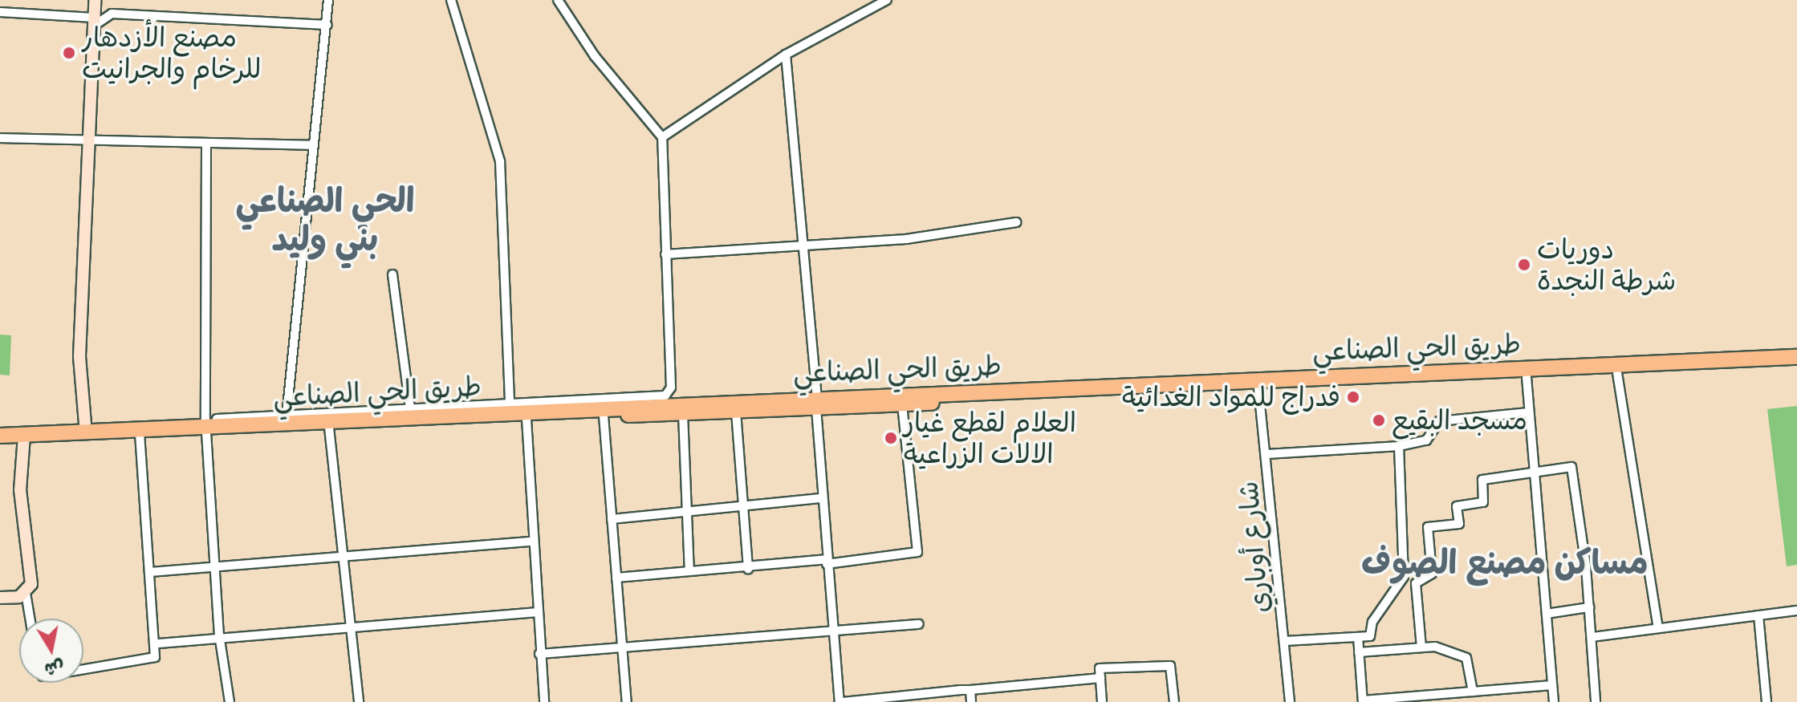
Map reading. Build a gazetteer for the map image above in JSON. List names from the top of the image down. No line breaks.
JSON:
{"streets":{"highway":["طريق الحي الصناعي"],"street":["شارع أوباري"]},"districts":["الحي الصناعي بني وليد","مساكن مصنع الصوف"],"places":["مصنع الأزدهار للرخام والجرانيت","دوريات شرطة النجدة","فدراج للمواد الغدائية","مسجد البقيع","العلام لقطع غيار الالات الزراعية"],"north":"bottom"}
